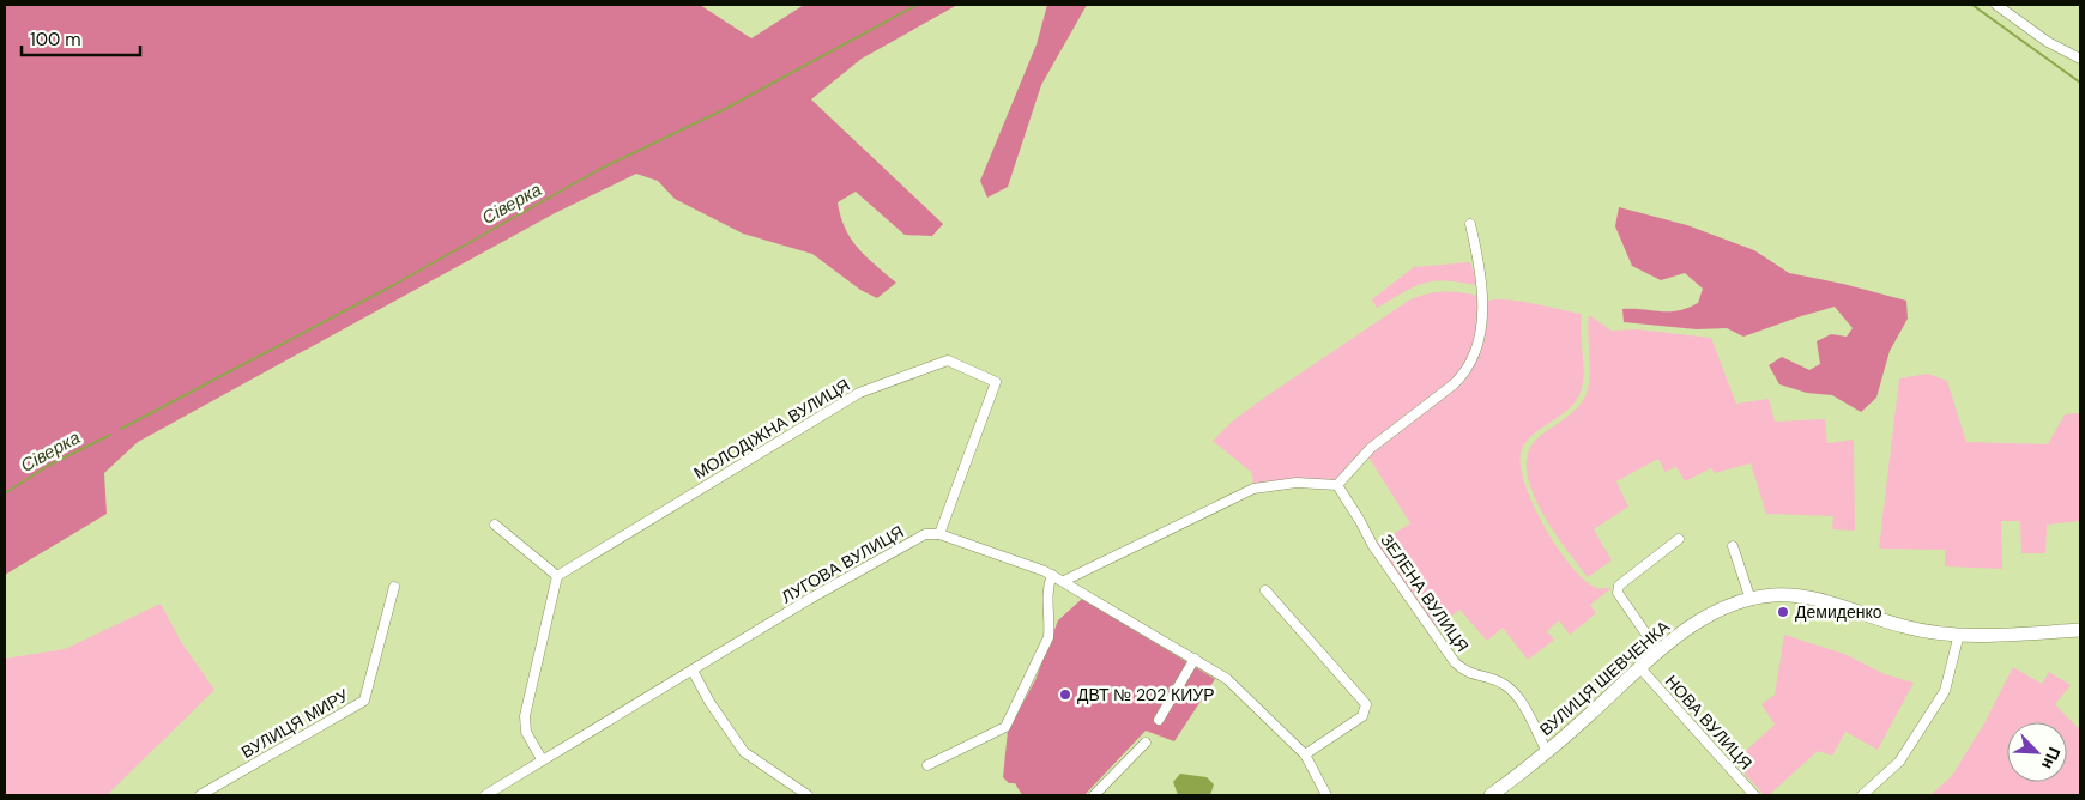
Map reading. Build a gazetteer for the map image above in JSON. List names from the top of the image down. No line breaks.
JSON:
{"streets":{"street":["МОЛОДІЖНА ВУЛИЦЯ","ЛУГОВА ВУЛИЦЯ","ЗЕЛЕНА ВУЛИЦЯ","ВУЛИЦЯ ШЕВЧЕНКА","НОВА ВУЛИЦЯ","ВУЛИЦЯ МИРУ"]},"crossings":[["МОЛОДІЖНА ВУЛИЦЯ","ЛУГОВА ВУЛИЦЯ"],["ЗЕЛЕНА ВУЛИЦЯ","ВУЛИЦЯ ШЕВЧЕНКА"],["ВУЛИЦЯ ШЕВЧЕНКА","НОВА ВУЛИЦЯ"]],"water":["Сіверка"],"places":["Демиденко","ДВТ № 202 КИУР"],"scale_bar":"100 m","north":"bottom right"}
